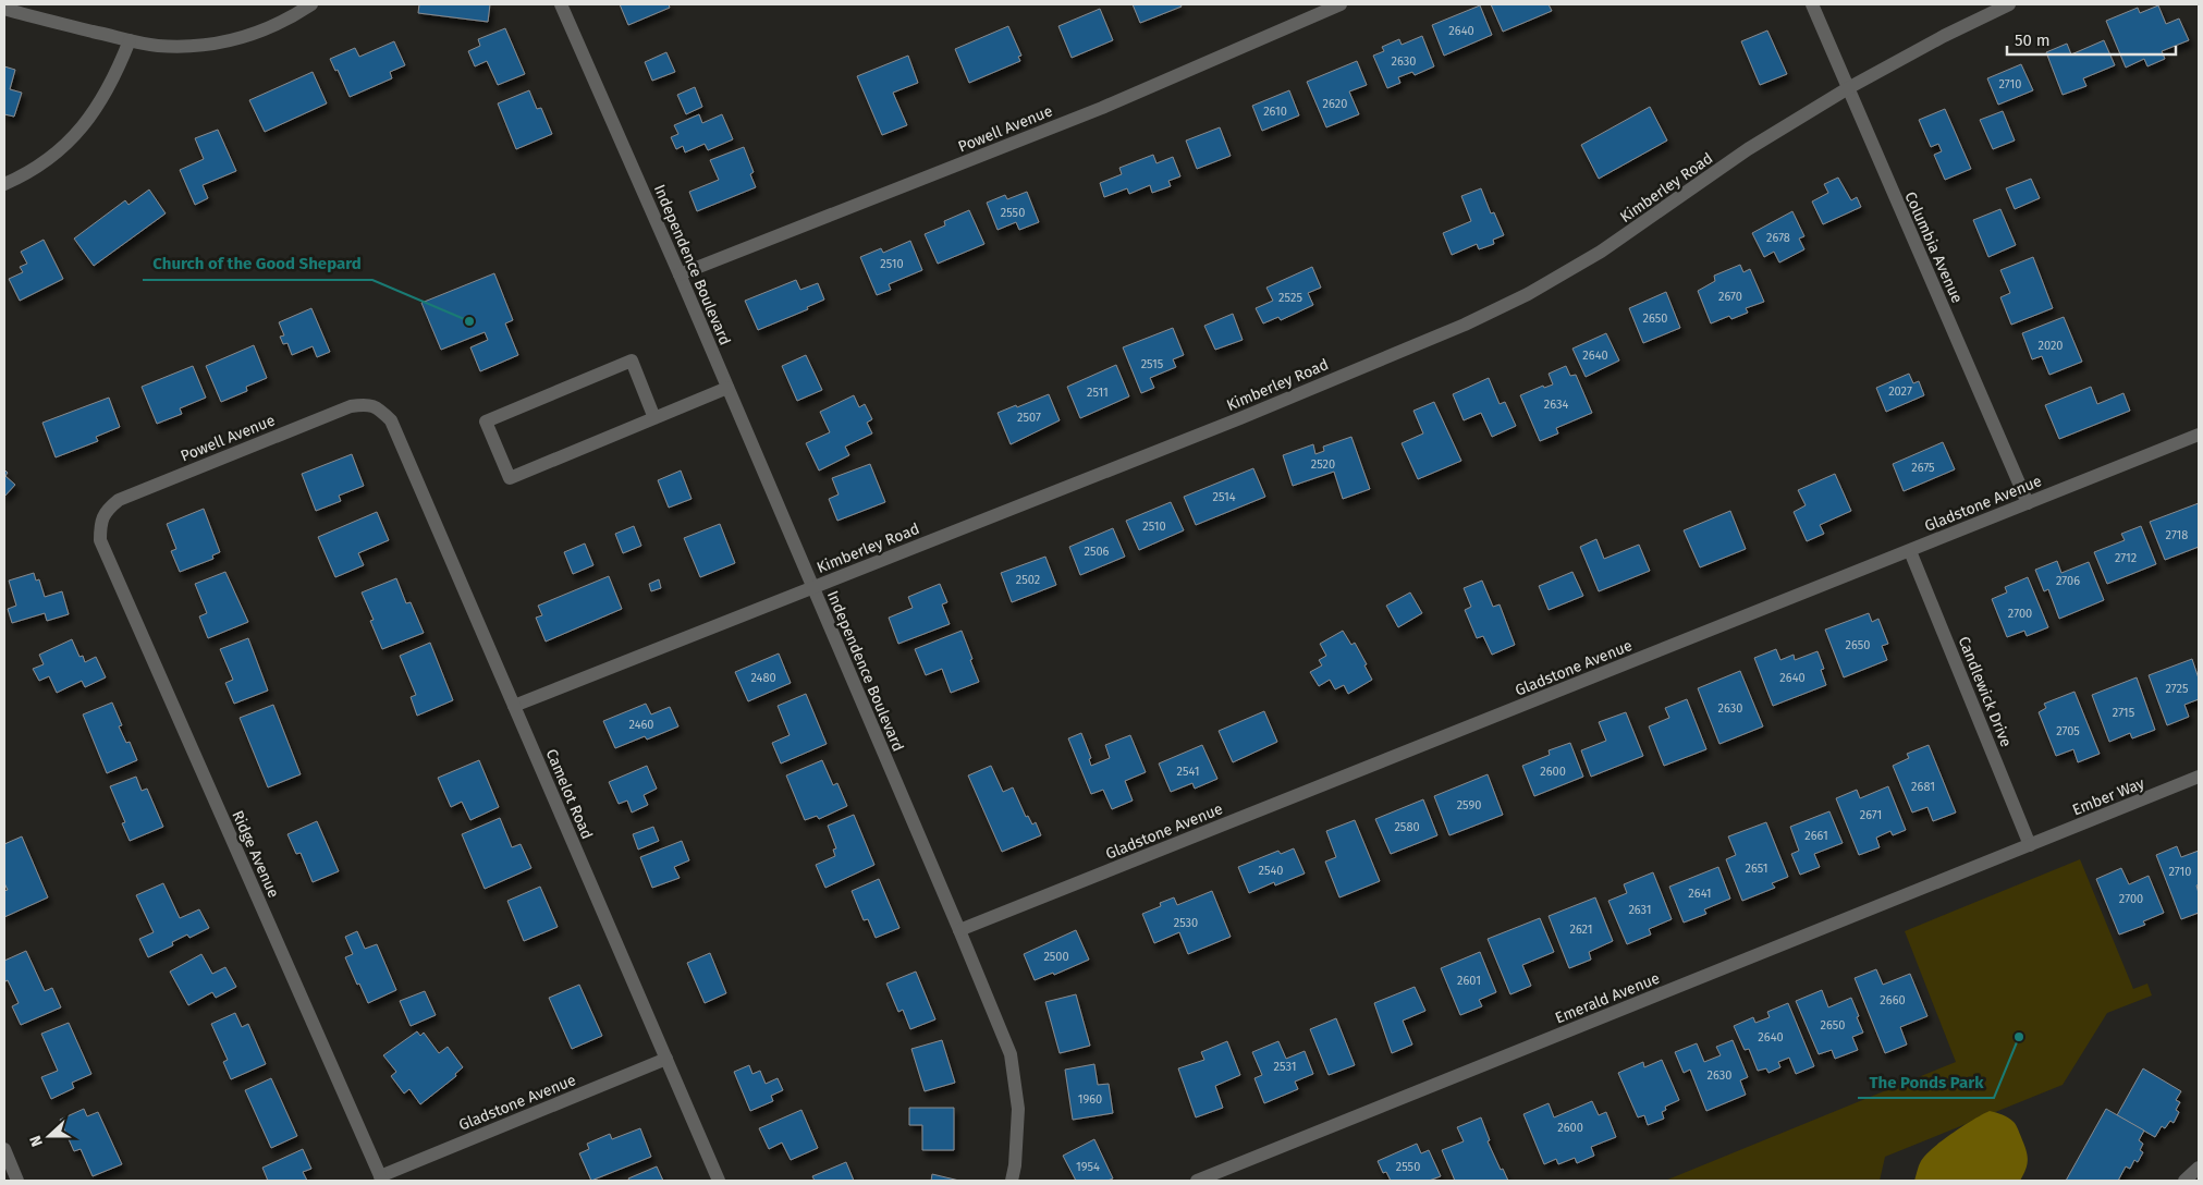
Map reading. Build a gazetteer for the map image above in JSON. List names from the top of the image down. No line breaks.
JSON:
{"streets":{"street":["Powell Avenue","Kimberley Road","Columbia Avenue","Independence Boulevard","Gladstone Avenue","Candlewick Drive","Camelot Road","Ember Way","Ridge Avenue","Emerald Avenue"]},"crossings":[["Powell Avenue","Independence Boulevard"],["Powell Avenue","Camelot Road"],["Powell Avenue","Ridge Avenue"],["Kimberley Road","Columbia Avenue"],["Kimberley Road","Independence Boulevard"],["Kimberley Road","Camelot Road"],["Columbia Avenue","Gladstone Avenue"],["Independence Boulevard","Gladstone Avenue"],["Gladstone Avenue","Candlewick Drive"],["Gladstone Avenue","Camelot Road"],["Gladstone Avenue","Ridge Avenue"],["Candlewick Drive","Ember Way"],["Candlewick Drive","Emerald Avenue"],["Ember Way","Emerald Avenue"]],"places":["Church of the Good Shepard","The Ponds Park"],"house_numbers":["2640","2630","2710","2620","2610","2550","2678","2510","2670","2525","2650","2020","2640","2515","2027","2511","2634","2507","2520","2675","2514","2510","2718","2506","2712","2502","2706","2700","2650","2480","2640","2725","2630","2715","2460","2705","2541","2600","2681","2590","2671","2580","2661","2651","2540","2710","2641","2700","2631","2530","2621","2500","2601","2660","2650","2640","2531","2630","1960","2600","1954","2550"],"scale_bar":"50 m","north":"left"}
